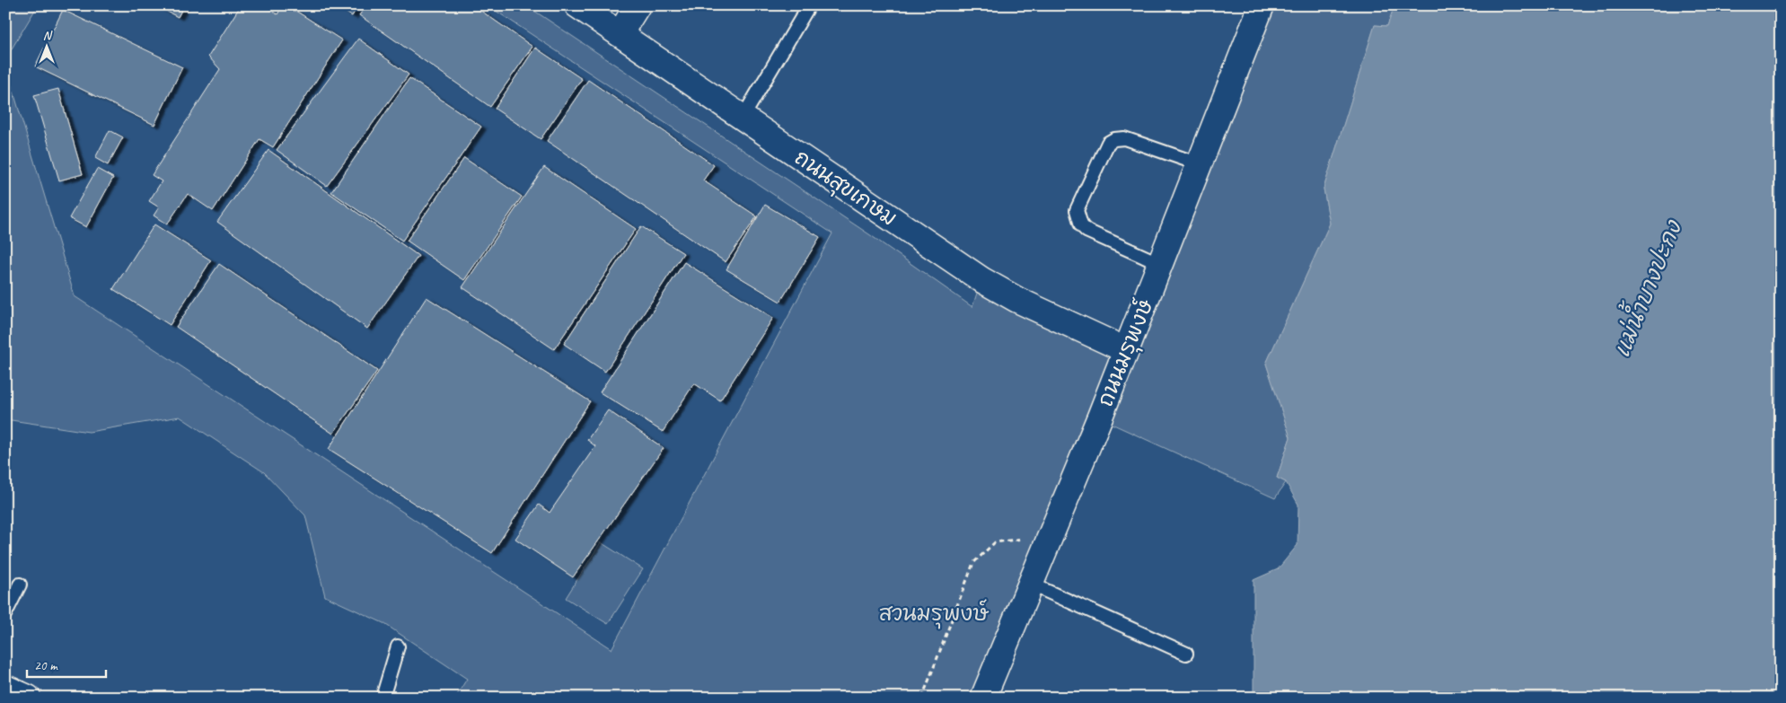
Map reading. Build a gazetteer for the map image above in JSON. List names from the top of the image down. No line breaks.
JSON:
{"streets":{"main road":["ถนนสุขเกษม","ถนนมรุพงษ์"]},"crossings":[["ถนนสุขเกษม","ถนนมรุพงษ์"]],"water":["แม่น้ำบางปะกง"],"parks":["สวนมรุพงษ์"],"scale_bar":"20 m","north":"top"}
